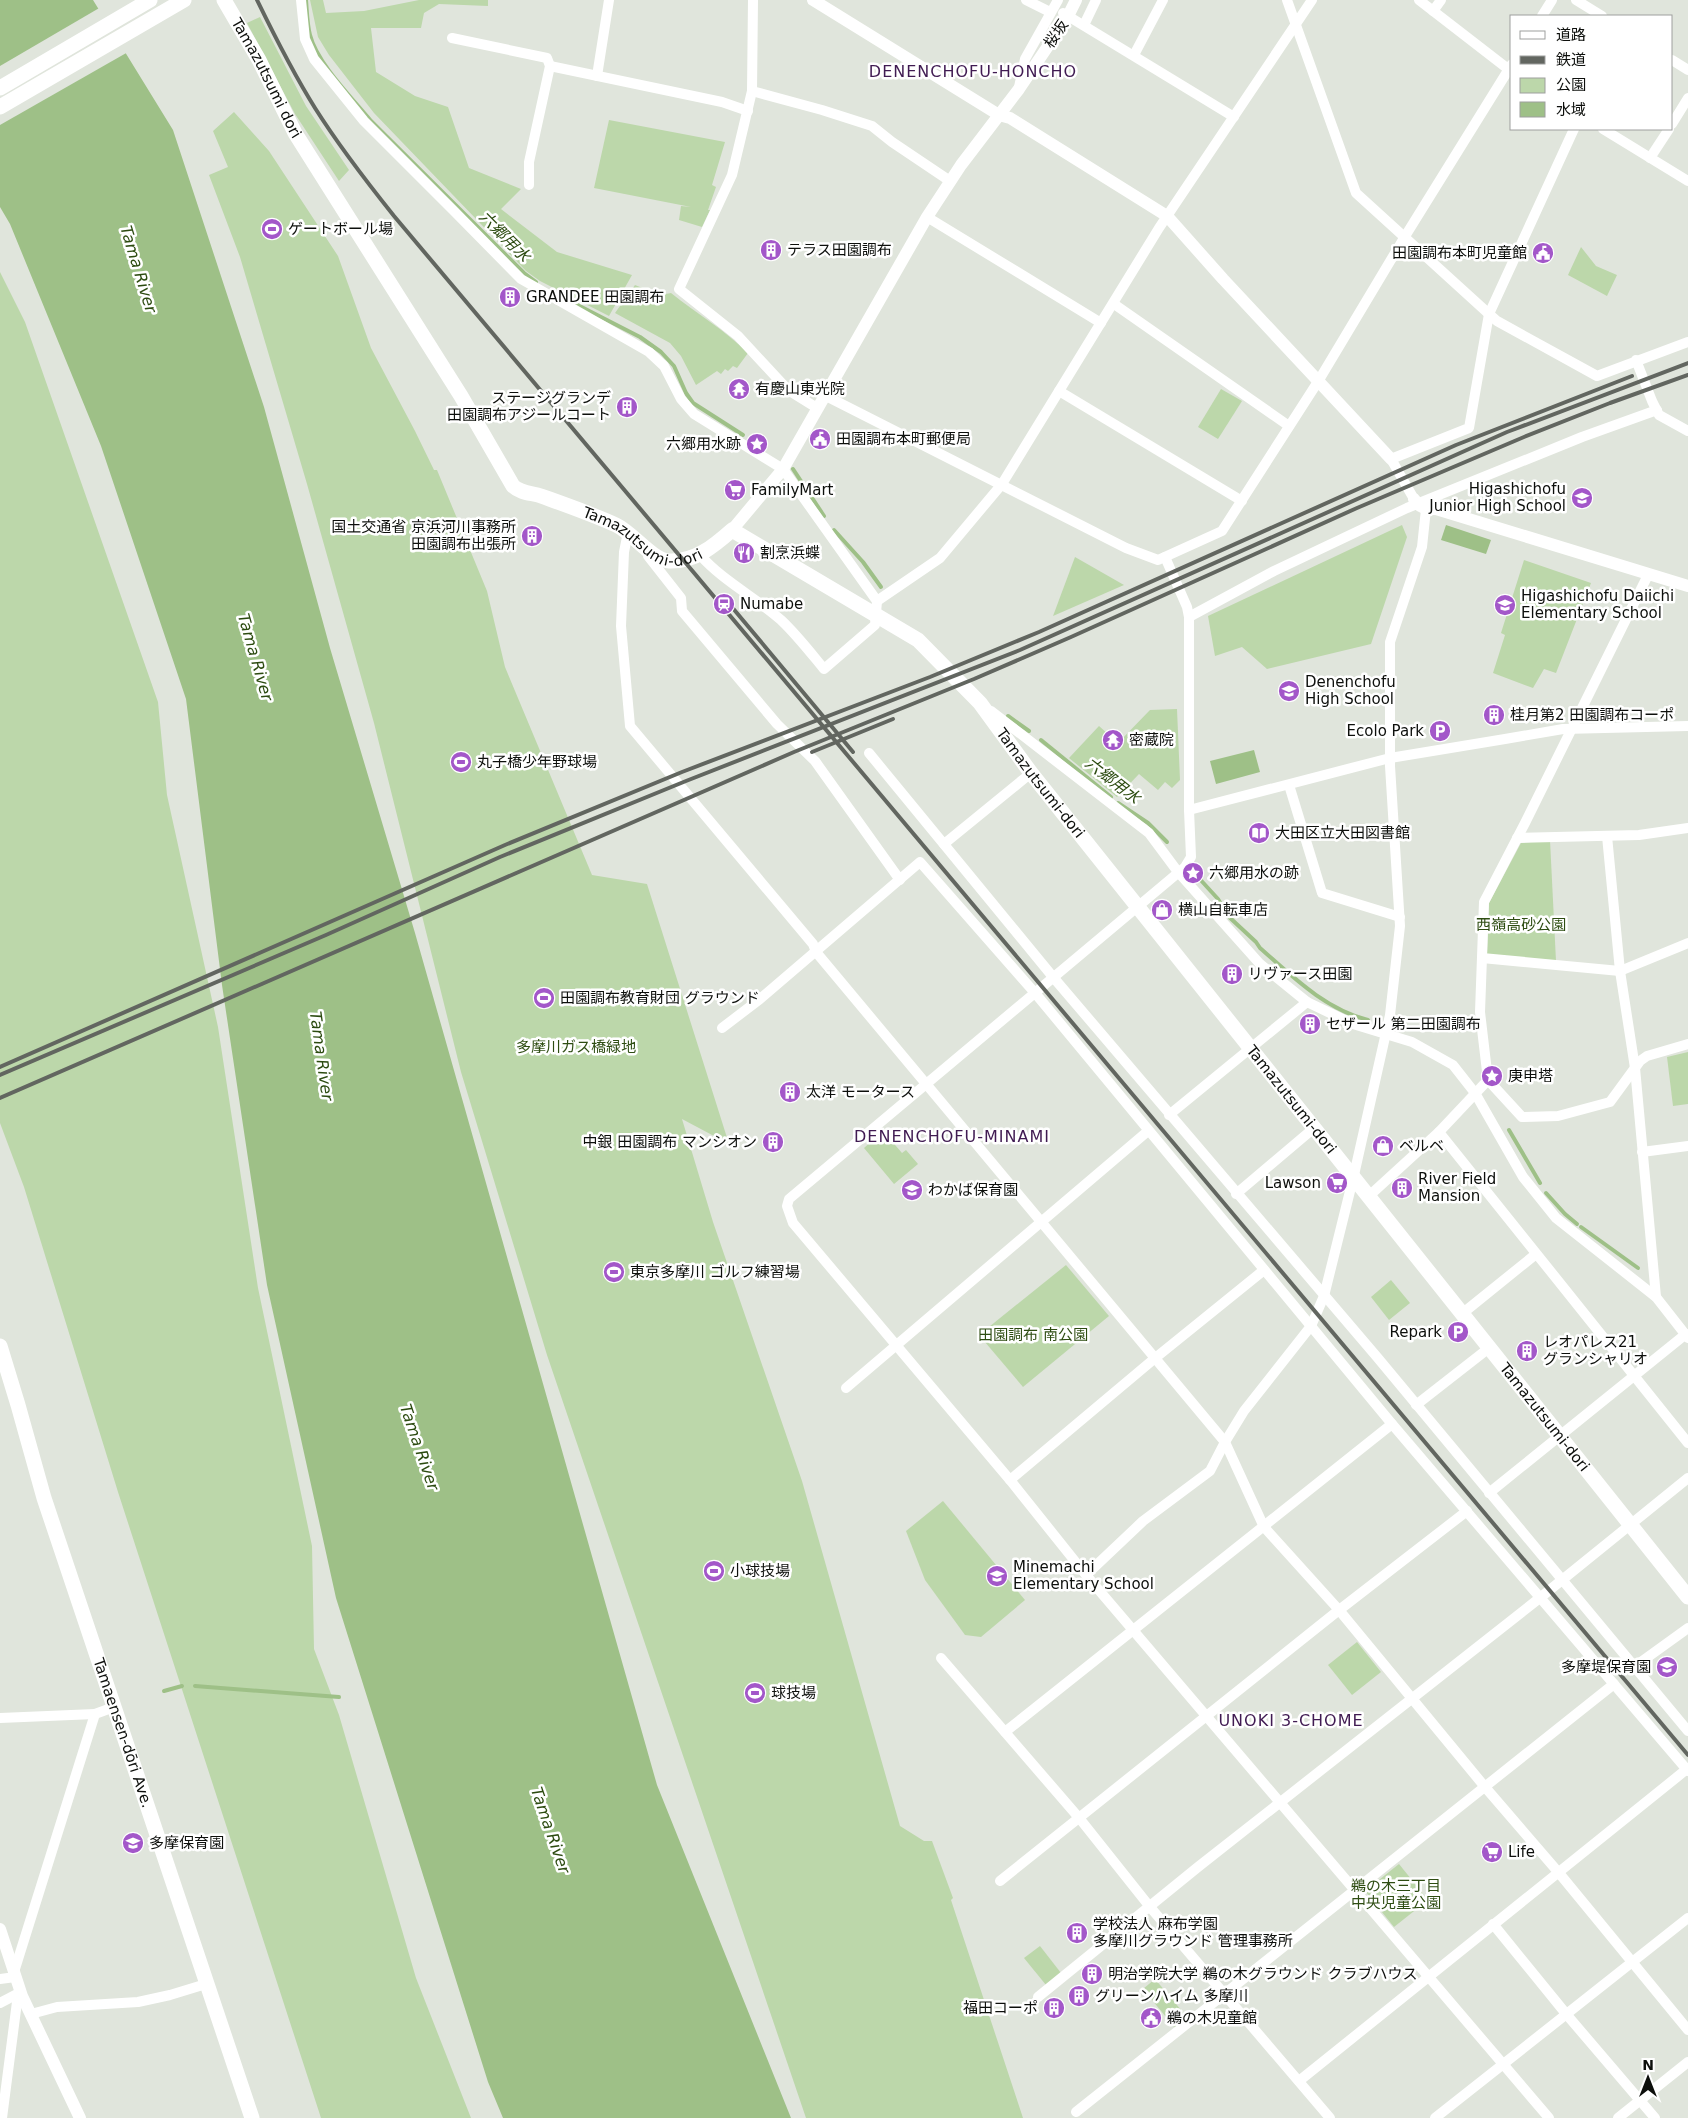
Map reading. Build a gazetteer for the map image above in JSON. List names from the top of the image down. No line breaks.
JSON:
{"streets":{"main road":["Tamazutsumi-dori","Tamaensen-dōri Ave."],"street":["桜坂"]},"crossings":[["桜坂","Tamazutsumi-dori"]],"districts":["DENENCHOFU-HONCHO","DENENCHOFU-MINAMI","UNOKI 3-CHOME"],"water":["六郷用水","Tama River"],"parks":["西嶺高砂公園","多摩川ガス橋緑地","田園調布 南公園","鵜の木三丁目 中央児童公園"],"places":{"sports":["ゲートボール場","丸子橋少年野球場","田園調布教育財団 グラウンド","東京多摩川 ゴルフ練習場","小球技場","球技場"],"building":["テラス田園調布","GRANDEE 田園調布","ステージグランデ 田園調布アジールコート","国土交通省 京浜河川事務所 田園調布出張所","桂月第2 田園調布コーポ","リヴァース田園","セザール 第二田園調布","太洋 モータース","中銀 田園調布 マンシオン","River Field Mansion","レオパレス21 グランシャリオ","学校法人 麻布学園 多摩川グラウンド 管理事務所","明治学院大学 鵜の木グラウンド クラブハウス","グリーンハイム 多摩川","福田コーポ"],"public building":["田園調布本町児童館","田園調布本町郵便局","鵜の木児童館"],"temple":["有慶山東光院","密蔵院"],"place":["六郷用水跡","六郷用水の跡","庚申塔"],"supermarket":["FamilyMart","Lawson","Life"],"school or university":["Higashichofu Junior High School","Higashichofu Daiichi Elementary School","Denenchofu High School","わかば保育園","Minemachi Elementary School","多摩堤保育園","多摩保育園"],"restaurant":["割烹浜蝶"],"station":["Numabe"],"parking":["Ecolo Park","Repark"],"library":["大田区立大田図書館"],"shop":["横山自転車店","ベルベ"]},"legend":["道路","鉄道","公園","水域"],"north":"top"}
